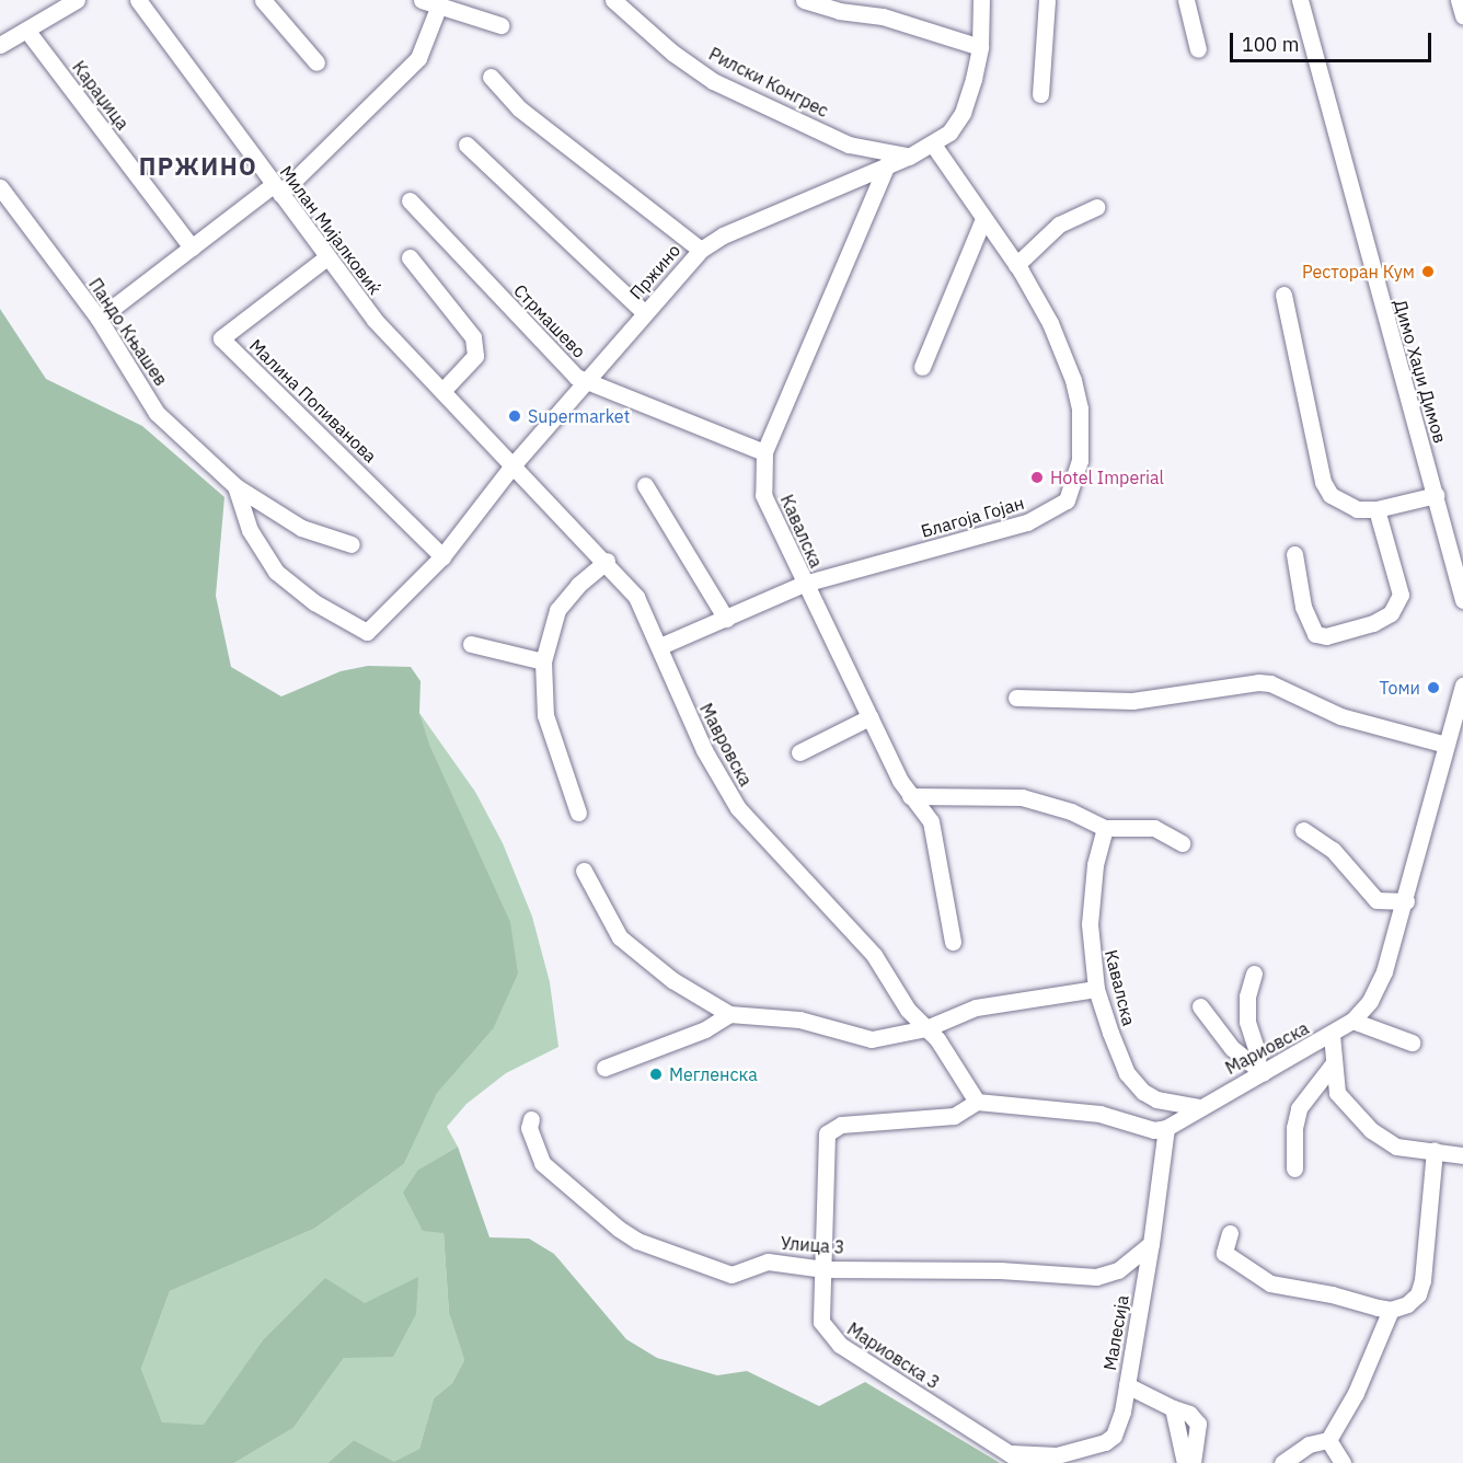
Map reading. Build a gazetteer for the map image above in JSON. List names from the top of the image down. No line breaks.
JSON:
{"streets":{"street":["Рилски Конгрес","Караџица","Милан Мијалковиќ","Пржино","Стрмашево","Пандо Књашев","Димо Хаџи Димов","Малина Попиванова","Благоја Гојан","Кавалска","Мавровска","Мариовска","Улица 3","Малесија","Мариовска 3"]},"crossings":[["Рилски Конгрес","Пржино"],["Милан Мијалковиќ","Пржино"],["Милан Мијалковиќ","Малина Попиванова"],["Милан Мијалковиќ","Мавровска"],["Пржино","Стрмашево"],["Пржино","Пандо Књашев"],["Пржино","Малина Попиванова"],["Пржино","Благоја Гојан"],["Пржино","Кавалска"],["Пржино","Мавровска"],["Стрмашево","Кавалска"],["Благоја Гојан","Кавалска"],["Благоја Гојан","Мавровска"],["Кавалска","Мариовска"],["Мариовска","Малесија"],["Улица 3","Малесија"],["Улица 3","Мариовска 3"],["Малесија","Мариовска 3"]],"districts":["ПРЖИНО"],"places":["Ресторан Кум","Supermarket","Hotel Imperial","Томи","Мегленска"],"scale_bar":"100 m"}
